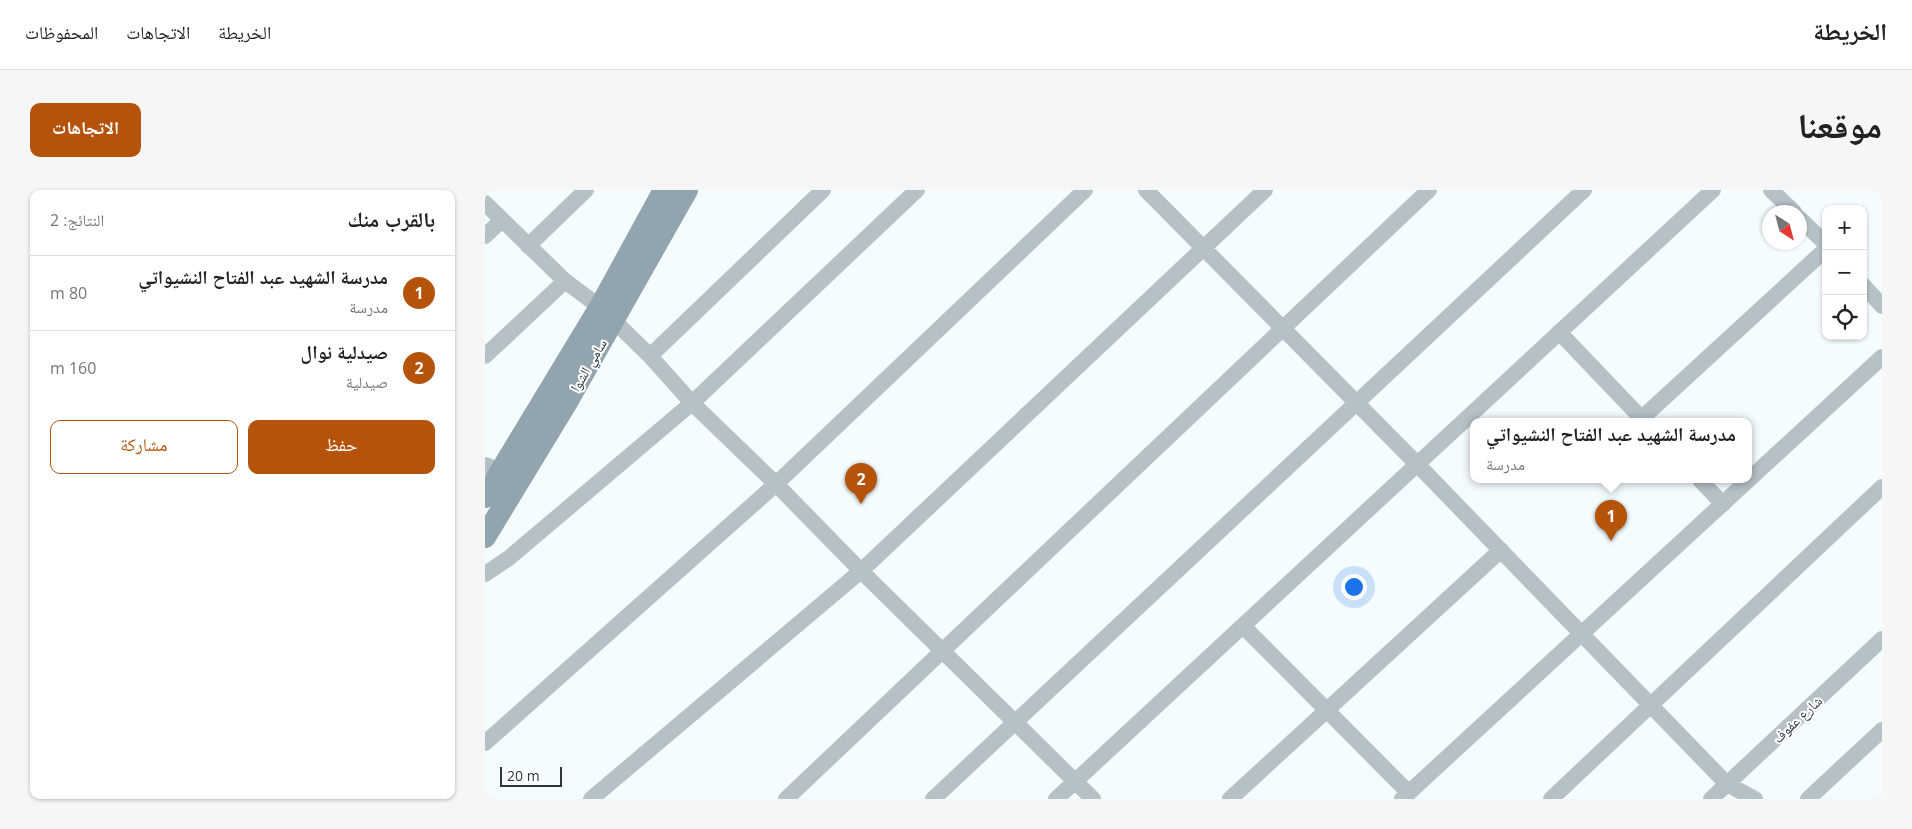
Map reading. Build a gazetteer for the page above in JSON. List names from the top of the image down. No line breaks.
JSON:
{"streets":{"main road":["سامي الشوا"],"street":["شارع عفوف"]},"scale_bar":"20 m","north":"bottom right","page":{"header":"الخريطة","nav":["الخريطة","الاتجاهات","المحفوظات"],"title":"موقعنا","buttons":["الاتجاهات",["حفظ","مشاركة"]],"heading":["بالقرب منك","النتائج: 2"],"map_buttons":["+","−"],"list":[{"mark":"1","name":"مدرسة الشهيد عبد الفتاح النشيواتي","note":"مدرسة","value":"80 m"},{"mark":"2","name":"صيدلية نوال","note":"صيدلية","value":"160 m"}],"popup":["مدرسة الشهيد عبد الفتاح النشيواتي","مدرسة"],"pins":["2","1"],"scale":"20 m"}}
